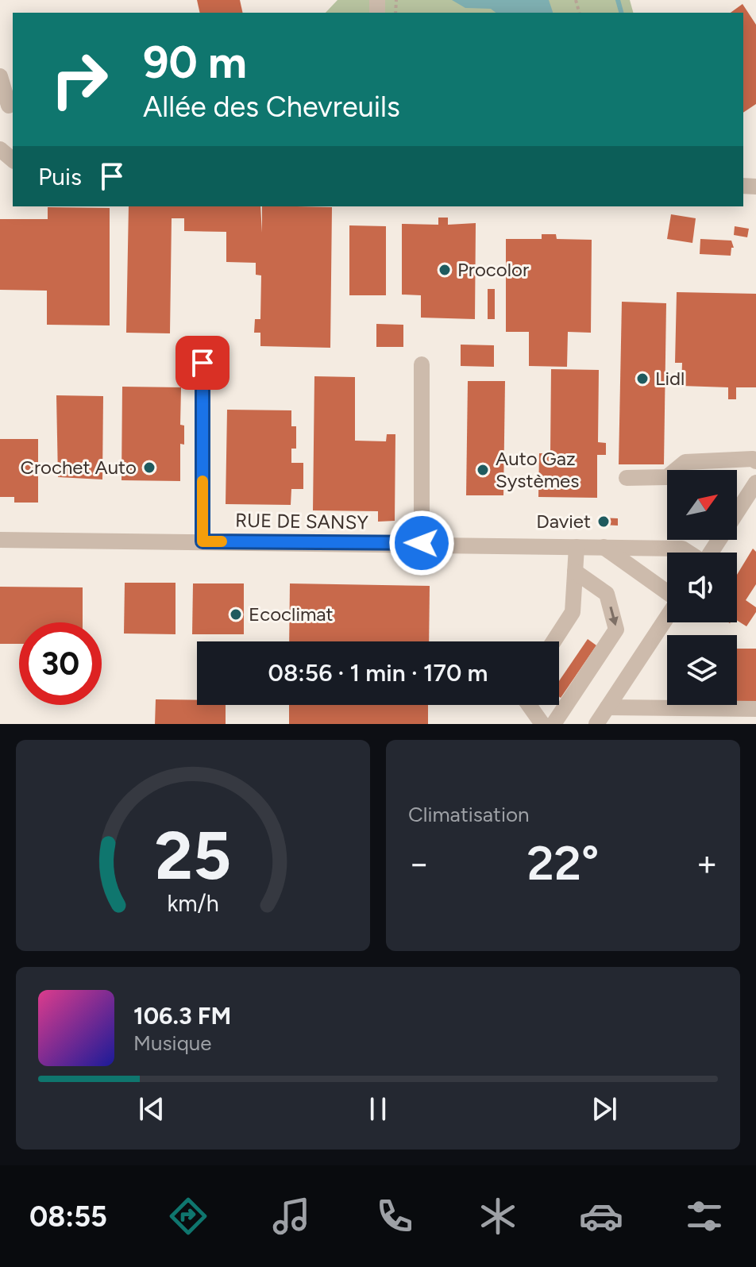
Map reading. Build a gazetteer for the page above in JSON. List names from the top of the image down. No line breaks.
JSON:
{"streets":{"street":["RUE DE SANSY"]},"places":["Procolor","Lidl","Crochet Auto","Auto Gaz Systèmes","Daviet","Ecoclimat"],"north":"top right","page":{"turn":["90 m","Allée des Chevreuils"],"then":"Puis","limit":"30","trip":"08:56 · 1 min · 170 m","tile":"Climatisation","heat":["−","22°","+"],"song":["106.3 FM","Musique"],"tabs":"08:55","gauge":["25","km/h"]}}
